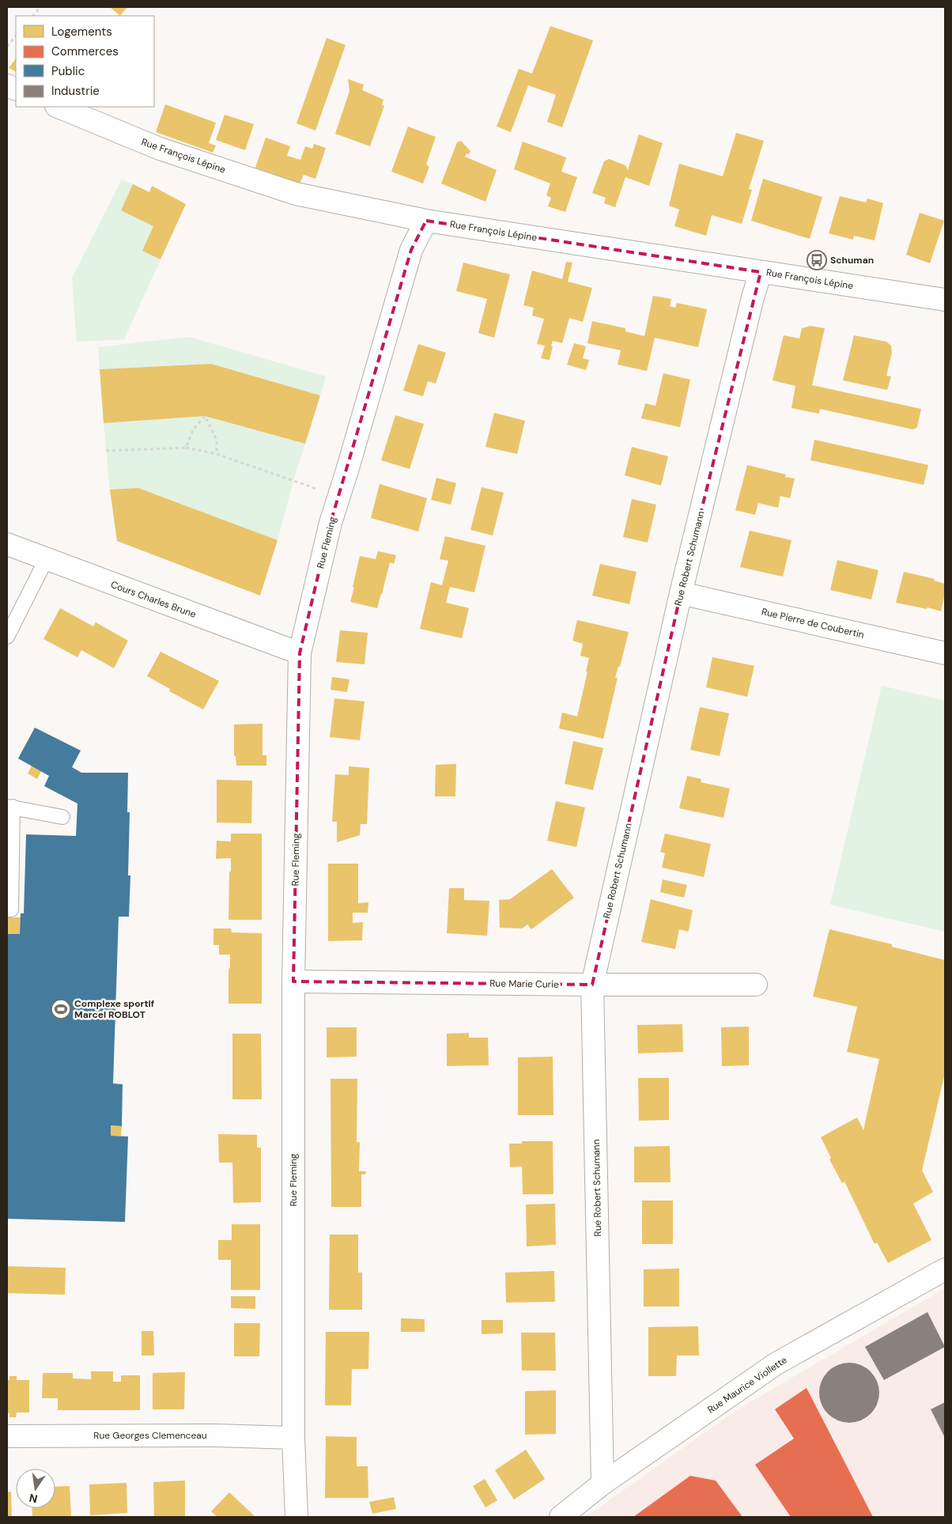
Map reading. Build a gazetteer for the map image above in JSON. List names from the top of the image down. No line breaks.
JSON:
{"streets":{"street":["Rue François Lépine","Rue Fleming","Rue Robert Schumann","Cours Charles Brune","Rue Pierre de Coubertin","Rue Marie Curie","Rue Maurice Viollette","Rue Georges Clemenceau"]},"crossings":[["Rue François Lépine","Rue Fleming"],["Rue François Lépine","Rue Robert Schumann"],["Rue Fleming","Cours Charles Brune"],["Rue Fleming","Rue Marie Curie"],["Rue Fleming","Rue Georges Clemenceau"],["Rue Robert Schumann","Rue Pierre de Coubertin"],["Rue Robert Schumann","Rue Marie Curie"],["Rue Robert Schumann","Rue Maurice Viollette"]],"places":{"bus stop":["Schuman"],"sports":["Complexe sportif Marcel ROBLOT"]},"legend":["Logements","Commerces","Public","Industrie"],"north":"bottom"}
